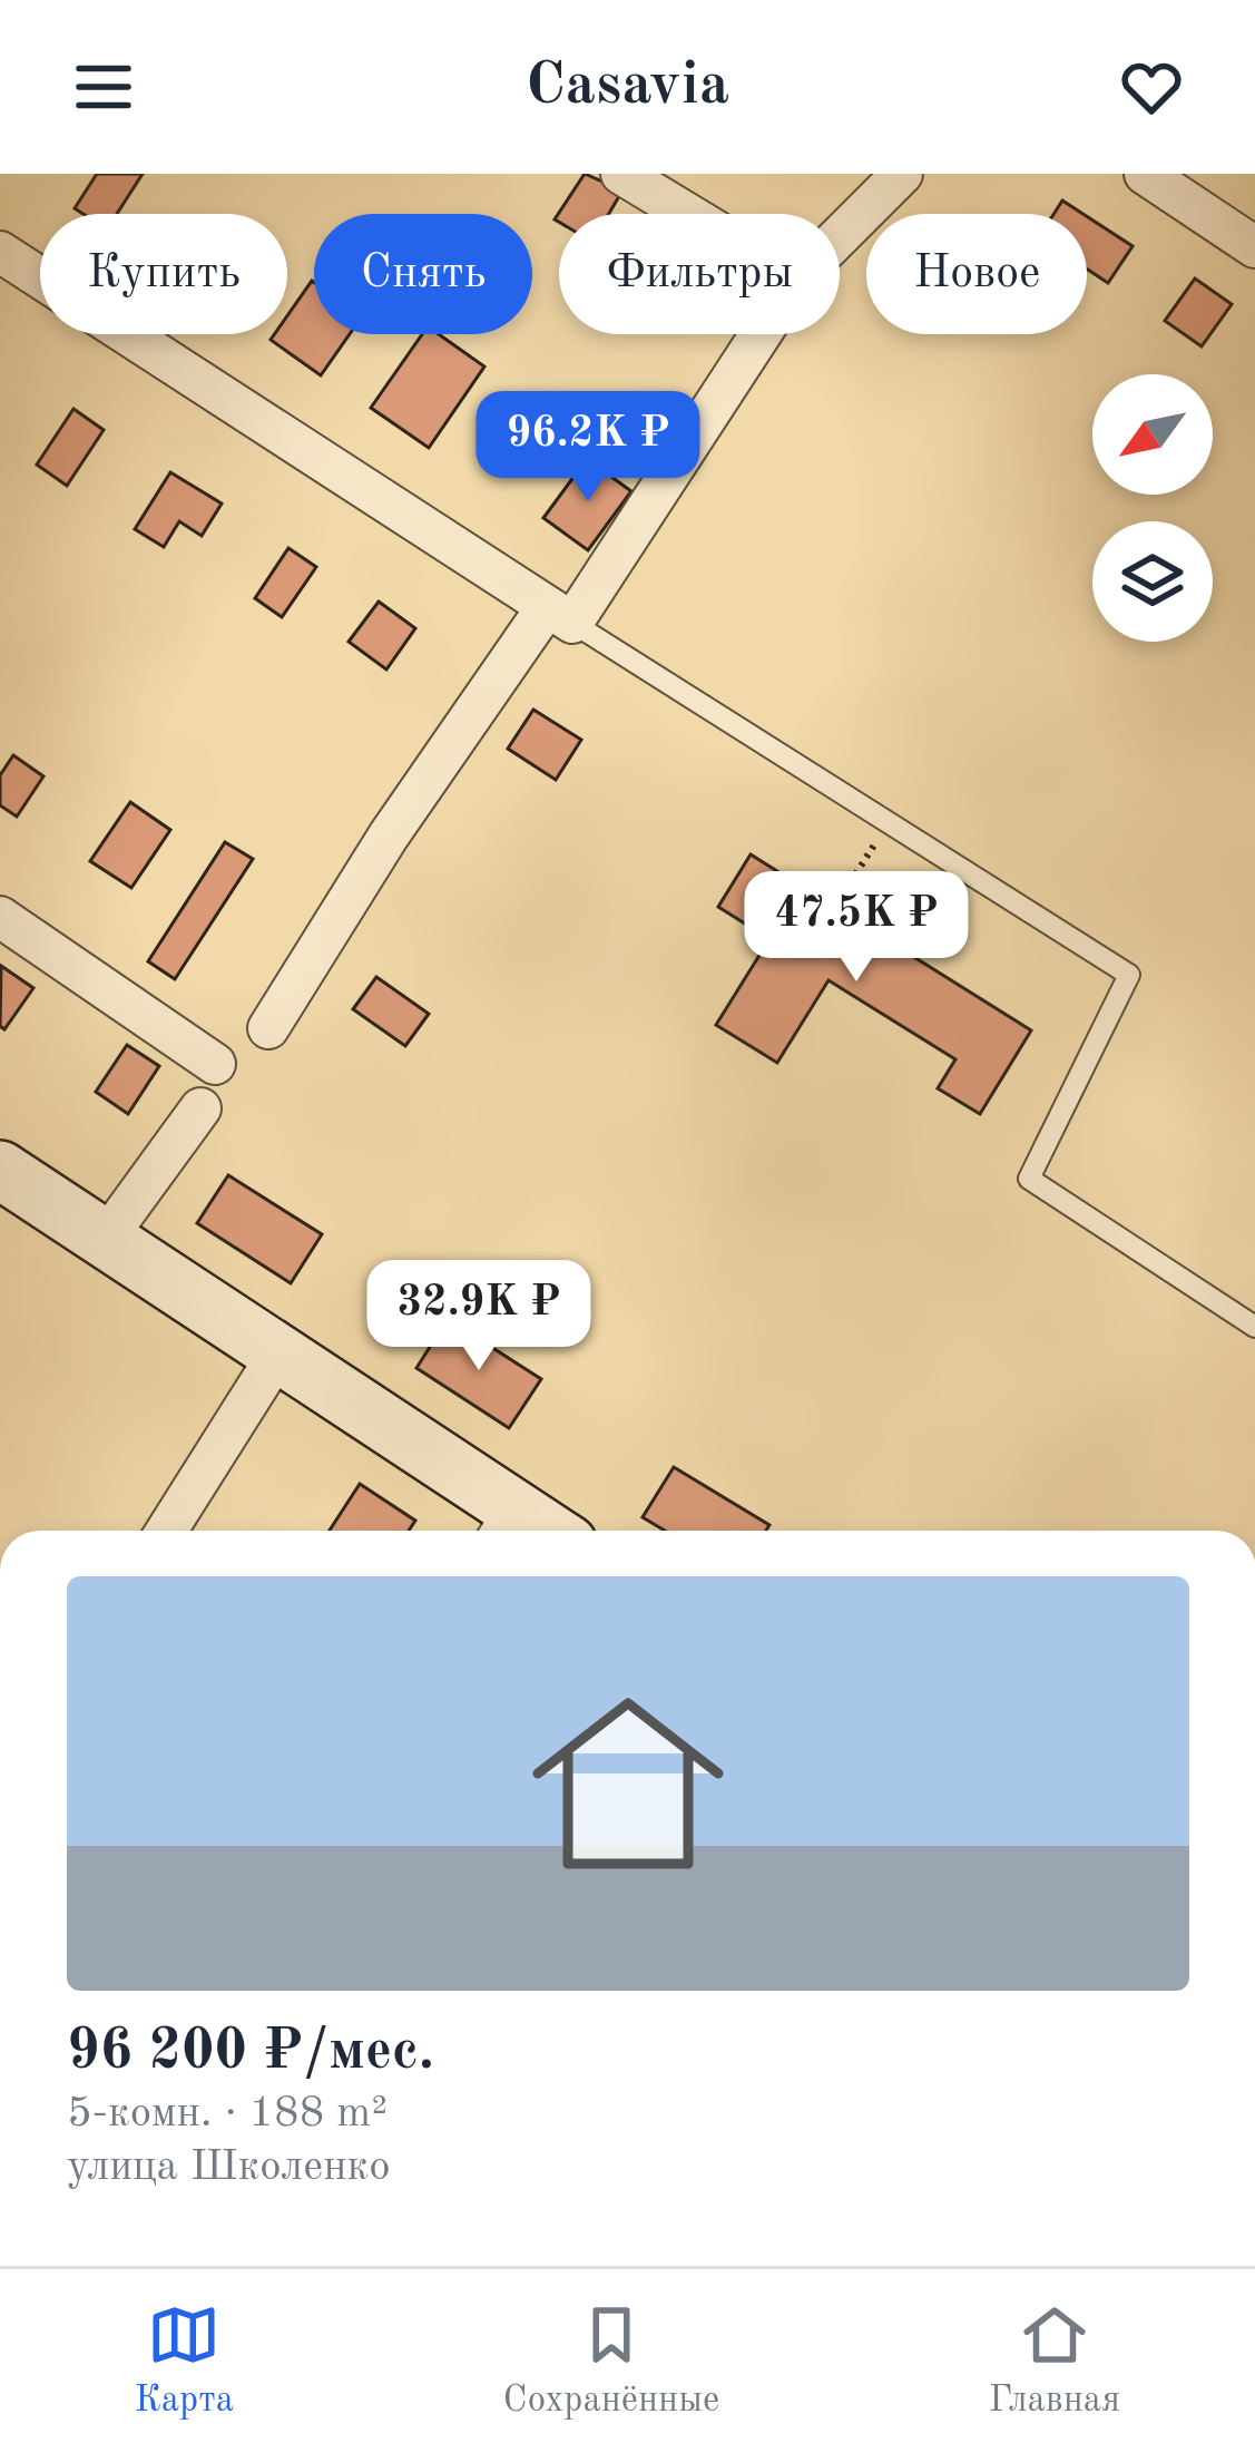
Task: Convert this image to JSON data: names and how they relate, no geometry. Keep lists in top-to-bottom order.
{
  "north": "bottom left",
  "page": {
    "header": "Casavia",
    "chip": [
      "Купить",
      "Снять",
      "Фильтры",
      "Новое"
    ],
    "price": ["96.2K ₽", "47.5K ₽", "32.9K ₽"],
    "list": [
      {
        "name": "96 200 ₽/мес.",
        "note": "5-комн. · 188 m² · улица Школенко"
      }
    ],
    "tabs": ["Карта", "Сохранённые", "Главная"]
  }
}
